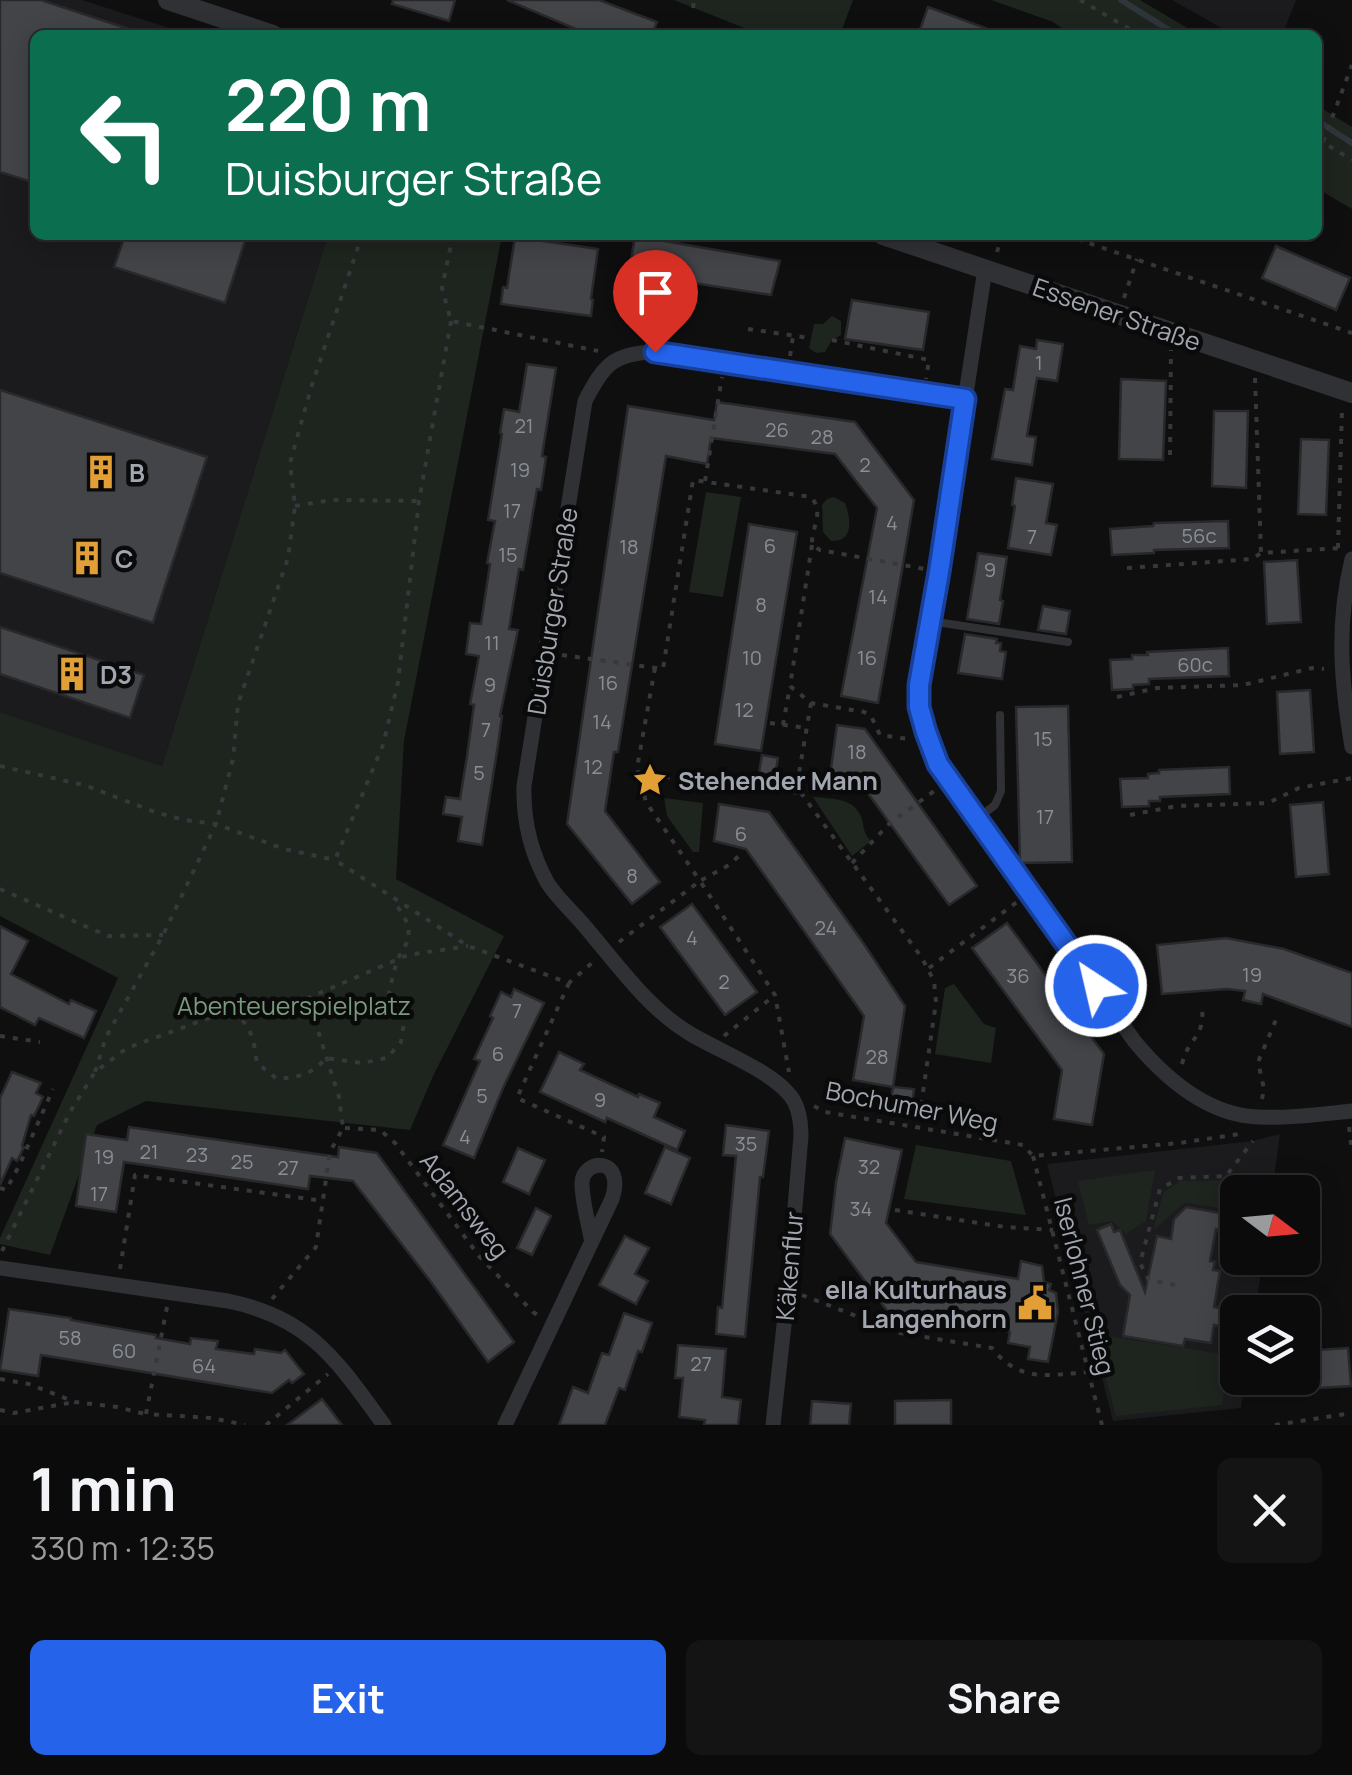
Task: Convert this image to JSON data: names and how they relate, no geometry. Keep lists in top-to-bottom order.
{
  "streets": {
    "street": ["Essener Straße", "Duisburger Straße", "Käkenflur"],
    "path": ["Bochumer Weg", "Adamsweg", "Iserlohner Stieg"]
  },
  "crossings": [
    ["Duisburger Straße", "Bochumer Weg"],
    ["Duisburger Straße", "Käkenflur"],
    ["Bochumer Weg", "Käkenflur"],
    ["Bochumer Weg", "Iserlohner Stieg"]
  ],
  "parks": ["Abenteuerspielplatz"],
  "places": {
    "building": ["B", "C", "D3"],
    "place": ["Stehender Mann"],
    "public building": ["ella Kulturhaus Langenhorn"]
  },
  "house_numbers": [
    "1",
    "21",
    "26",
    "28",
    "2",
    "19",
    "17",
    "4",
    "56c",
    "7",
    "6",
    "18",
    "15",
    "9",
    "14",
    "8",
    "11",
    "10",
    "16",
    "60c",
    "16",
    "9",
    "12",
    "14",
    "7",
    "15",
    "18",
    "12",
    "5",
    "17",
    "6",
    "8",
    "24",
    "4",
    "19",
    "36",
    "2",
    "7",
    "6",
    "28",
    "5",
    "9",
    "4",
    "35",
    "21",
    "23",
    "19",
    "25",
    "32",
    "27",
    "17",
    "34",
    "58",
    "60",
    "27",
    "64"
  ],
  "north": "right",
  "page": {
    "turn": ["220 m", "Duisburger Straße"],
    "heading": ["1 min", "330 m · 12:35"],
    "buttons": ["Exit", "Share"]
  }
}
